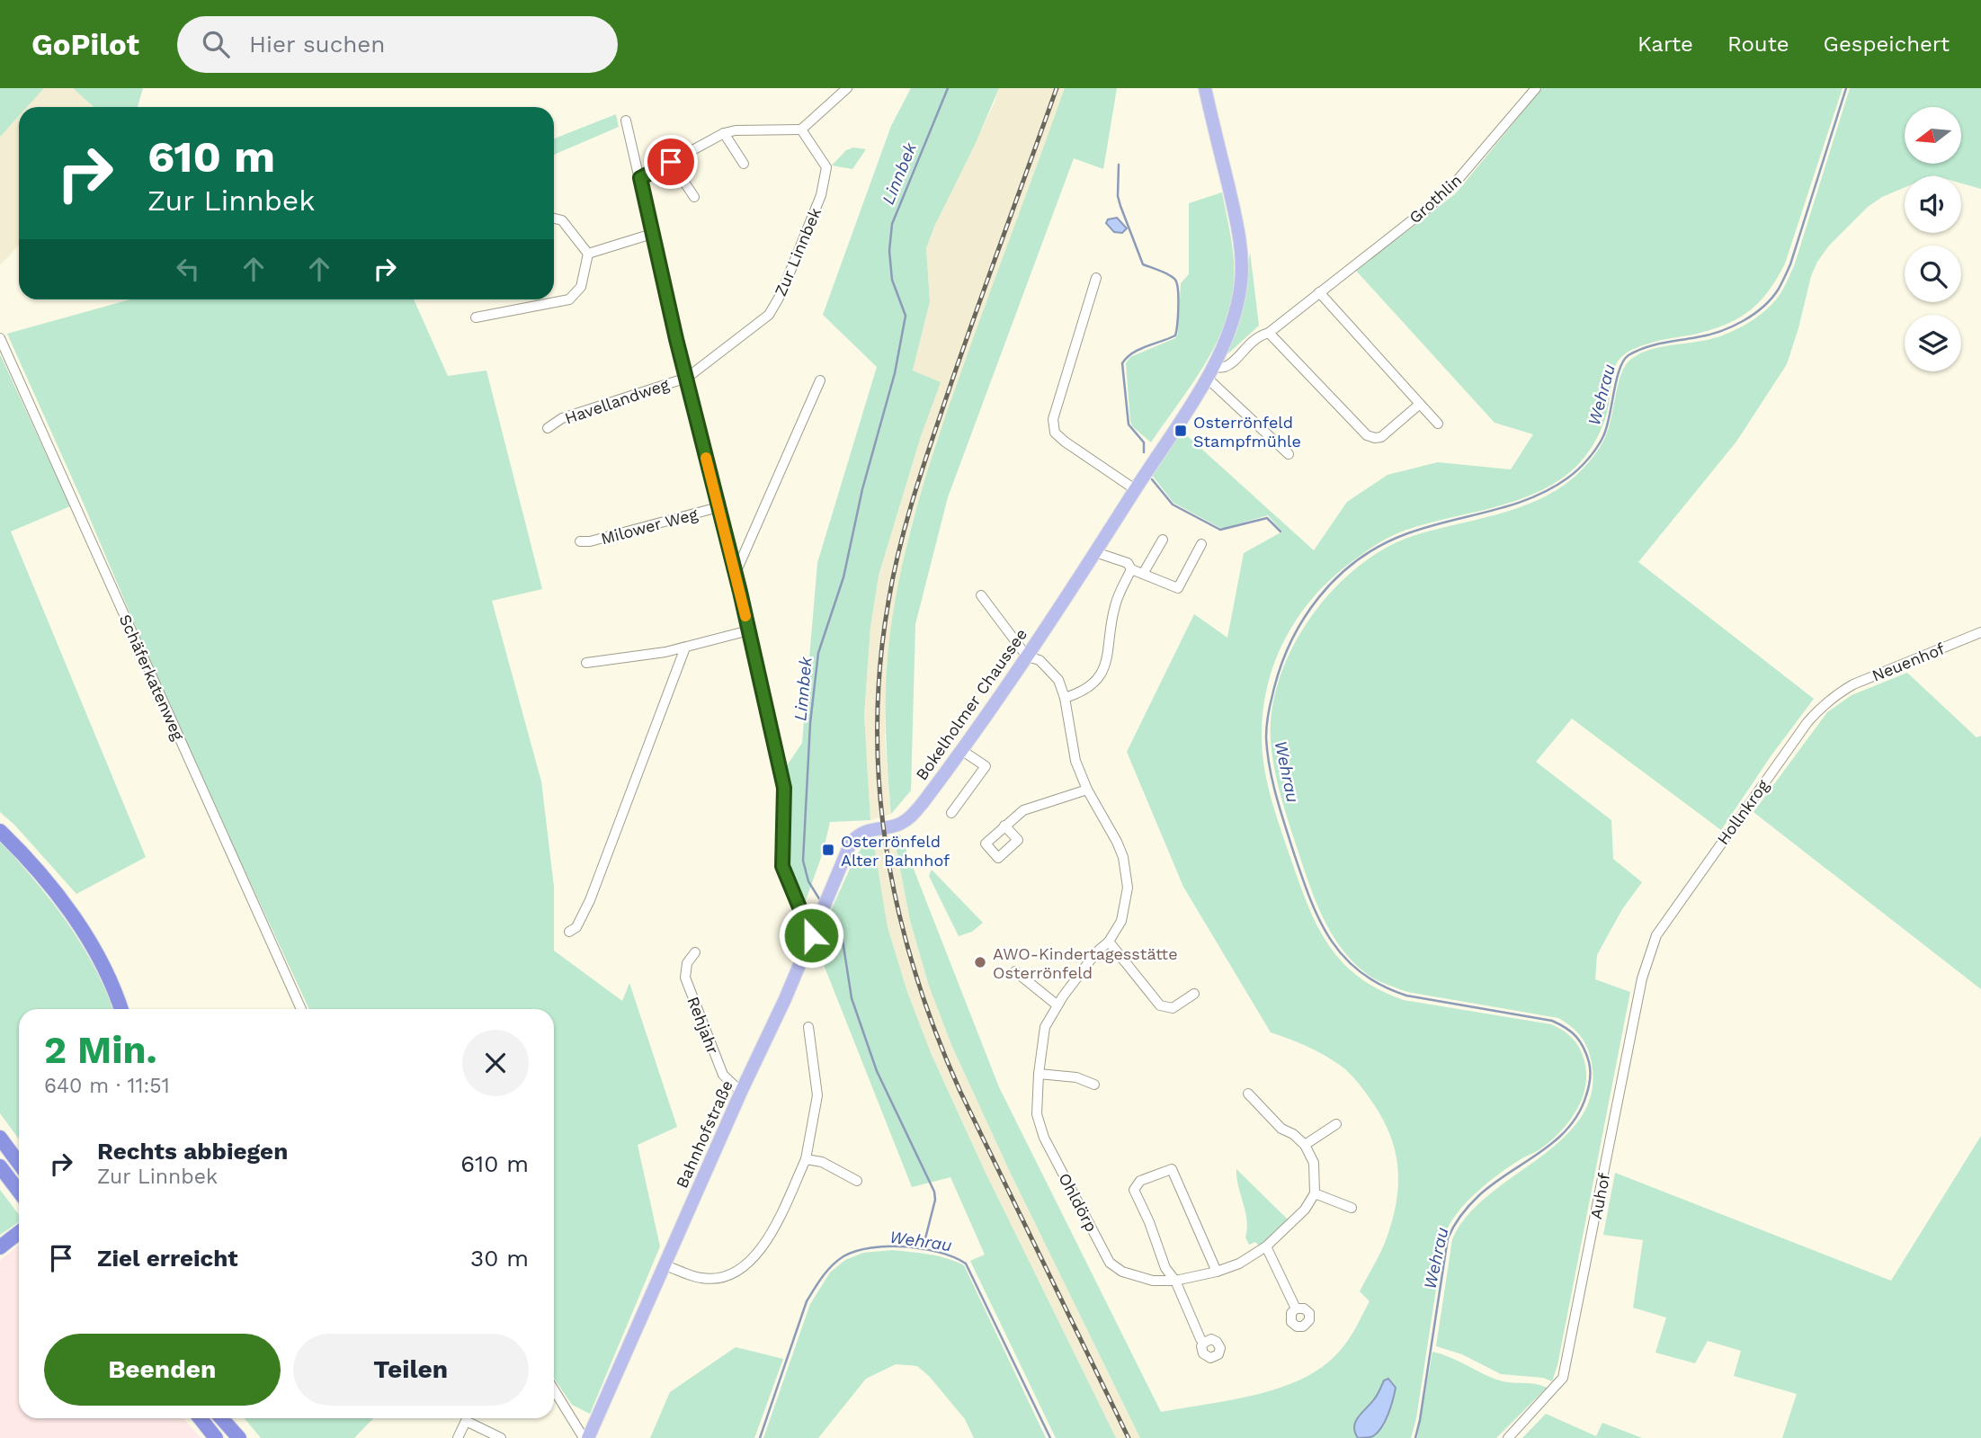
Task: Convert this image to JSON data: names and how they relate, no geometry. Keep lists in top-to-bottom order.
{
  "streets": {
    "main road": ["Bokelholmer Chaussee", "Bahnhofstraße"],
    "street": [
      "Grothlin",
      "Zur Linnbek",
      "Havellandweg",
      "Milower Weg",
      "Neuenhof",
      "Schäferkatenweg",
      "Hollnkrog",
      "Rehjahr",
      "Auhof",
      "Ohldörp"
    ]
  },
  "crossings": [
    ["Grothlin", "Bokelholmer Chaussee"],
    ["Zur Linnbek", "Havellandweg"],
    ["Neuenhof", "Hollnkrog"],
    ["Bokelholmer Chaussee", "Bahnhofstraße"],
    ["Bokelholmer Chaussee", "Ohldörp"],
    ["Hollnkrog", "Auhof"],
    ["Rehjahr", "Bahnhofstraße"]
  ],
  "water": ["Linnbek", "Wehrau"],
  "places": {
    "transit": ["Osterrönfeld Stampfmühle", "Osterrönfeld Alter Bahnhof"],
    "other": ["AWO-Kindertagesstätte Osterrönfeld"]
  },
  "north": "left",
  "page": {
    "header": "GoPilot",
    "search": "Hier suchen",
    "nav": ["Karte", "Route", "Gespeichert"],
    "turn": ["610 m", "Zur Linnbek"],
    "heading": ["2 Min.", "640 m · 11:51"],
    "list": [
      {
        "name": "Rechts abbiegen",
        "note": "Zur Linnbek",
        "value": "610 m"
      },
      {
        "name": "Ziel erreicht",
        "value": "30 m"
      }
    ],
    "buttons": ["Beenden", "Teilen"]
  }
}
